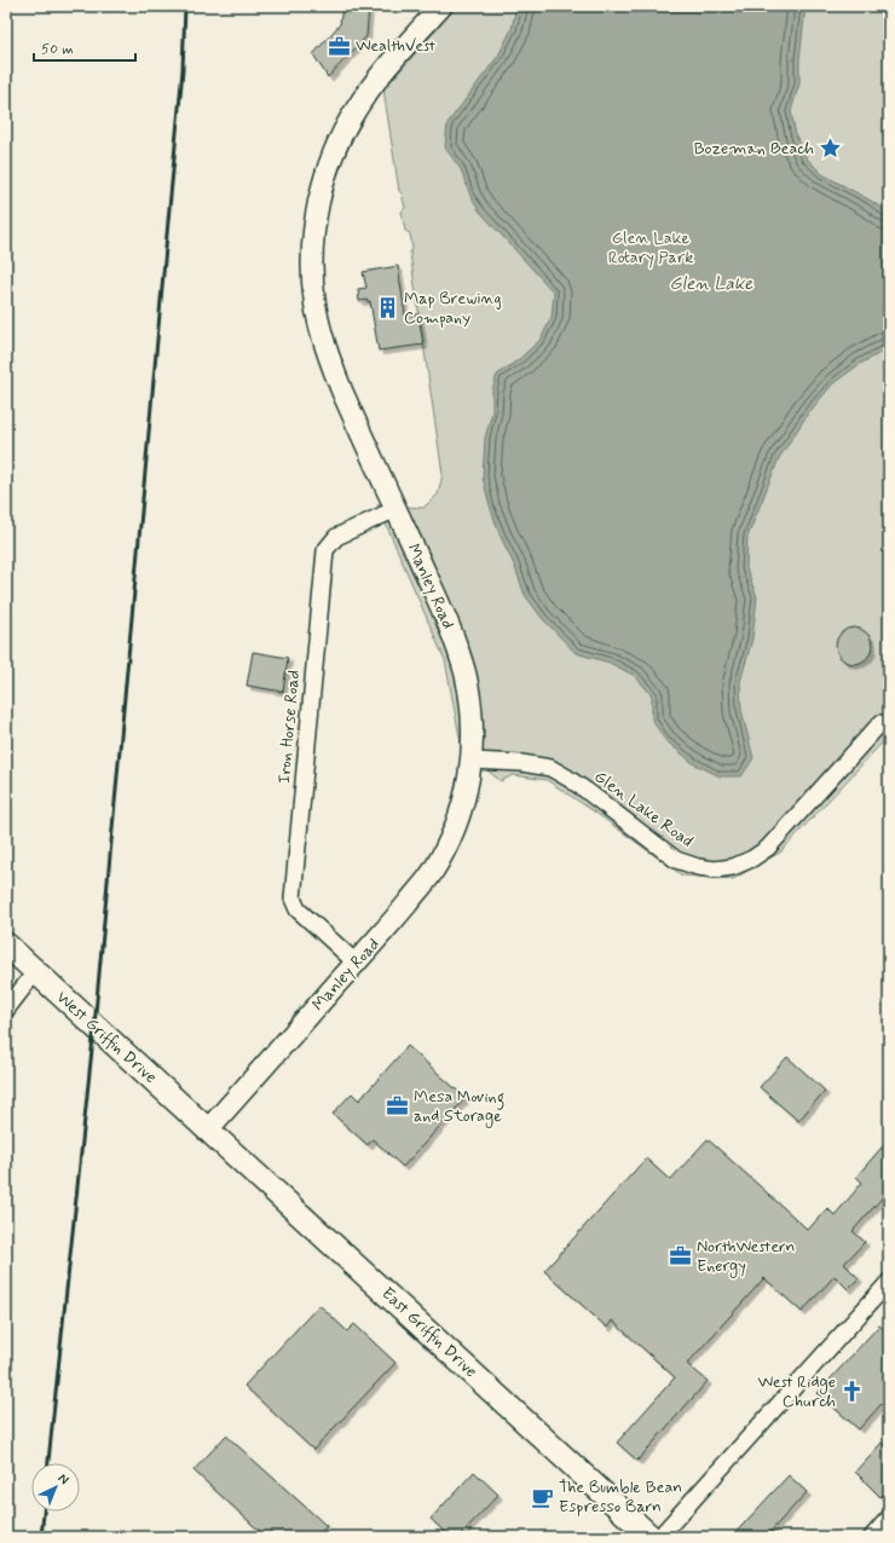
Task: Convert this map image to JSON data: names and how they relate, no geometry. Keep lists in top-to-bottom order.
{
  "streets": {
    "main road": ["West Griffin Drive", "East Griffin Drive"],
    "street": ["Manley Road", "Iron Horse Road", "Glen Lake Road"]
  },
  "crossings": [
    ["Manley Road", "Iron Horse Road"],
    ["Manley Road", "Glen Lake Road"],
    ["Manley Road", "West Griffin Drive"],
    ["Manley Road", "East Griffin Drive"],
    ["West Griffin Drive", "East Griffin Drive"]
  ],
  "water": ["Glen Lake"],
  "parks": ["Glen Lake Rotary Park"],
  "places": {
    "office": ["WealthVest", "Mesa Moving and Storage", "NorthWestern Energy"],
    "place": ["Bozeman Beach"],
    "building": ["Map Brewing Company"],
    "church": ["West Ridge Church"],
    "cafe": ["The Bumble Bean Espresso Barn"]
  },
  "scale_bar": "50 m",
  "north": "top right"
}
